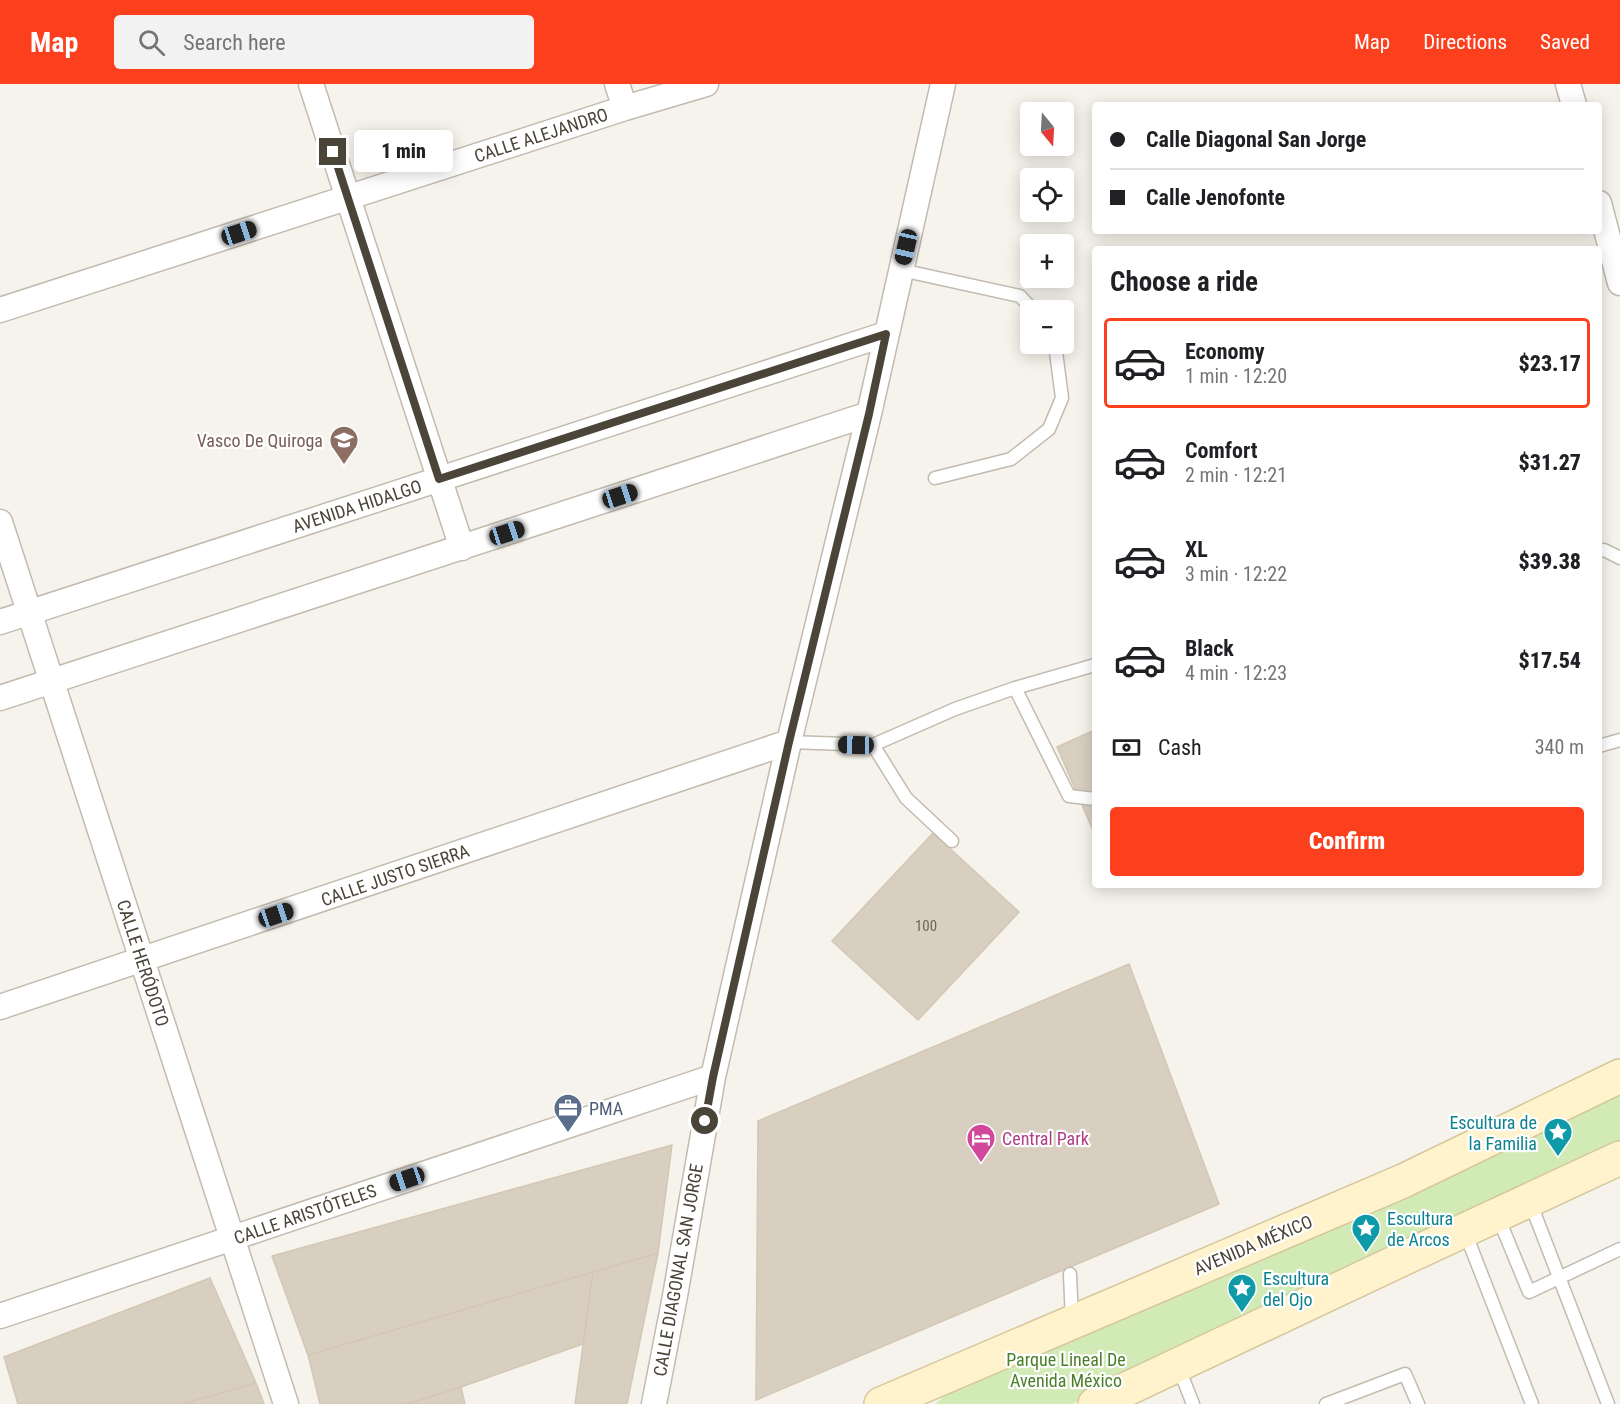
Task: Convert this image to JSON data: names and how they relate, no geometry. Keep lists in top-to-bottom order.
{
  "streets": {
    "main road": ["AVENIDA MÉXICO"],
    "street": [
      "CALLE ALEJANDRO",
      "AVENIDA HIDALGO",
      "CALLE JUSTO SIERRA",
      "CALLE HERÓDOTO",
      "CALLE ARISTÓTELES",
      "CALLE DIAGONAL SAN JORGE"
    ]
  },
  "crossings": [
    ["AVENIDA HIDALGO", "CALLE HERÓDOTO"],
    ["AVENIDA HIDALGO", "CALLE DIAGONAL SAN JORGE"],
    ["CALLE JUSTO SIERRA", "CALLE HERÓDOTO"],
    ["CALLE JUSTO SIERRA", "CALLE DIAGONAL SAN JORGE"],
    ["CALLE HERÓDOTO", "CALLE ARISTÓTELES"],
    ["CALLE ARISTÓTELES", "CALLE DIAGONAL SAN JORGE"]
  ],
  "parks": ["Parque Lineal De Avenida México"],
  "places": {
    "school or university": ["Vasco De Quiroga"],
    "office": ["PMA"],
    "place": ["Escultura de la Familia", "Escultura de Arcos", "Escultura del Ojo"],
    "hotel": ["Central Park"]
  },
  "house_numbers": ["100"],
  "north": "bottom",
  "page": {
    "header": "Map",
    "search": "Search here",
    "nav": ["Map", "Directions", "Saved"],
    "map_buttons": ["+", "−"],
    "banner": ["Calle Diagonal San Jorge", "Calle Jenofonte"],
    "bubble": "1 min",
    "heading": "Choose a ride",
    "list": [
      {
        "name": "Economy",
        "note": "1 min · 12:20",
        "value": "$23.17"
      },
      {
        "name": "Comfort",
        "note": "2 min · 12:21",
        "value": "$31.27"
      },
      {
        "name": "XL",
        "note": "3 min · 12:22",
        "value": "$39.38"
      },
      {
        "name": "Black",
        "note": "4 min · 12:23",
        "value": "$17.54"
      }
    ],
    "pay": ["Cash", "340 m"],
    "buttons": "Confirm"
  }
}
